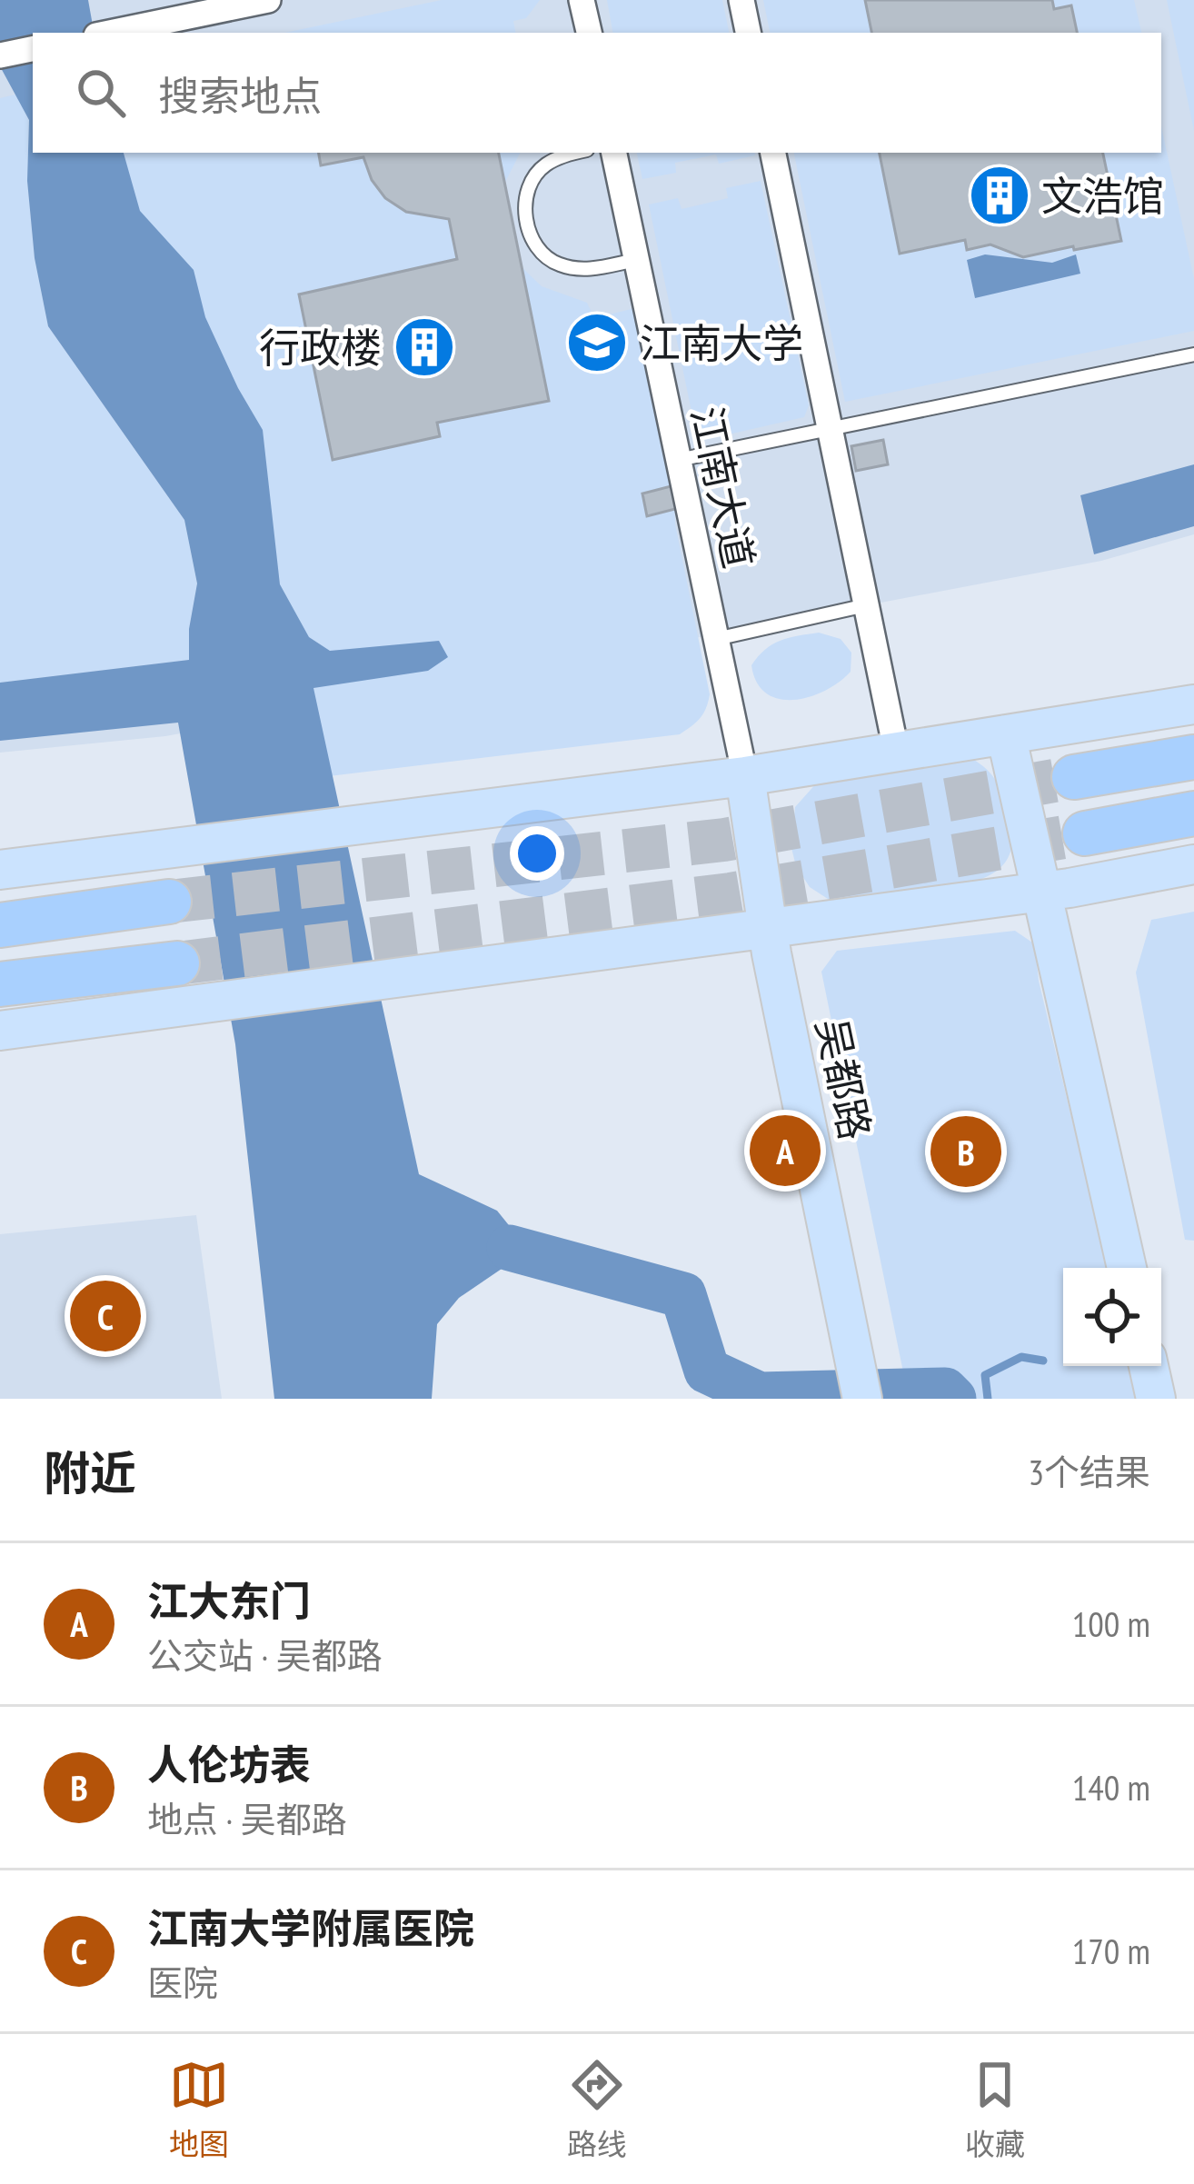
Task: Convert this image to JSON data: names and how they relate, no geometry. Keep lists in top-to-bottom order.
{
  "streets": {
    "main road": ["吴都路"],
    "street": ["江南大道"]
  },
  "crossings": [
    ["江南大道", "吴都路"]
  ],
  "places": {
    "building": ["文浩馆", "行政楼"],
    "school or university": ["江南大学"]
  },
  "page": {
    "search": "搜索地点",
    "pins": ["A", "B", "C"],
    "heading": ["附近", "3个结果"],
    "list": [
      {
        "mark": "A",
        "name": "江大东门",
        "note": "公交站 · 吴都路",
        "value": "100 m"
      },
      {
        "mark": "B",
        "name": "人伦坊表",
        "note": "地点 · 吴都路",
        "value": "140 m"
      },
      {
        "mark": "C",
        "name": "江南大学附属医院",
        "note": "医院",
        "value": "170 m"
      }
    ],
    "nav": ["地图", "路线", "收藏"]
  }
}
